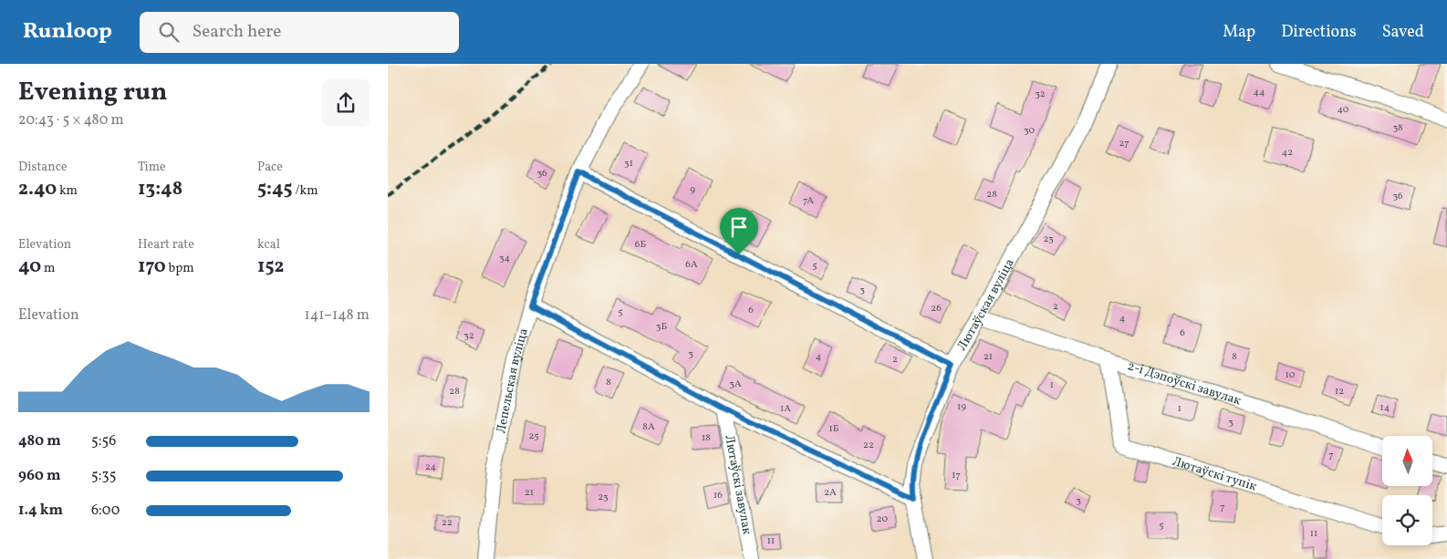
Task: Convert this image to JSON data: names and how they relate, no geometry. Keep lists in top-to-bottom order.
{
  "streets": {
    "street": [
      "Лютаўская вуліца",
      "Лепельская вуліца",
      "2-і Дэпоўскі завулак",
      "Лютаўскі тупік",
      "Лютаўскі завулак"
    ]
  },
  "crossings": [
    ["Лютаўская вуліца", "2-і Дэпоўскі завулак"],
    ["2-і Дэпоўскі завулак", "Лютаўскі тупік"]
  ],
  "house_numbers": [
    "44",
    "32",
    "40",
    "38",
    "30",
    "27",
    "42",
    "31",
    "36",
    "9",
    "28",
    "36",
    "7А",
    "23",
    "6Б",
    "34",
    "6А",
    "5",
    "3",
    "2",
    "26",
    "6",
    "5",
    "4",
    "3Б",
    "6",
    "32",
    "3",
    "4",
    "21",
    "8",
    "2",
    "10",
    "8",
    "3А",
    "1",
    "28",
    "12",
    "19",
    "14",
    "1А",
    "1",
    "3",
    "8А",
    "1Б",
    "25",
    "18",
    "22",
    "7",
    "24",
    "17",
    "21",
    "2А",
    "16",
    "23",
    "3",
    "7",
    "20",
    "22",
    "5",
    "11",
    "11"
  ],
  "north": "top",
  "page": {
    "header": "Runloop",
    "search": "Search here",
    "nav": ["Map", "Directions", "Saved"],
    "heading": ["Evening run", "20:43 · 5 × 480 m"],
    "stats": [
      ["Distance", "2.40 km"],
      ["Time", "13:48"],
      ["Pace", "5:45 /km"],
      ["Elevation", "40 m"],
      ["Heart rate", "170 bpm"],
      ["kcal", "152"]
    ],
    "chart": ["Elevation", "141–148 m"],
    "list": [
      {
        "name": "480 m",
        "note": "5:56"
      },
      {
        "name": "960 m",
        "note": "5:35"
      },
      {
        "name": "1.4 km",
        "note": "6:00"
      }
    ]
  }
}
